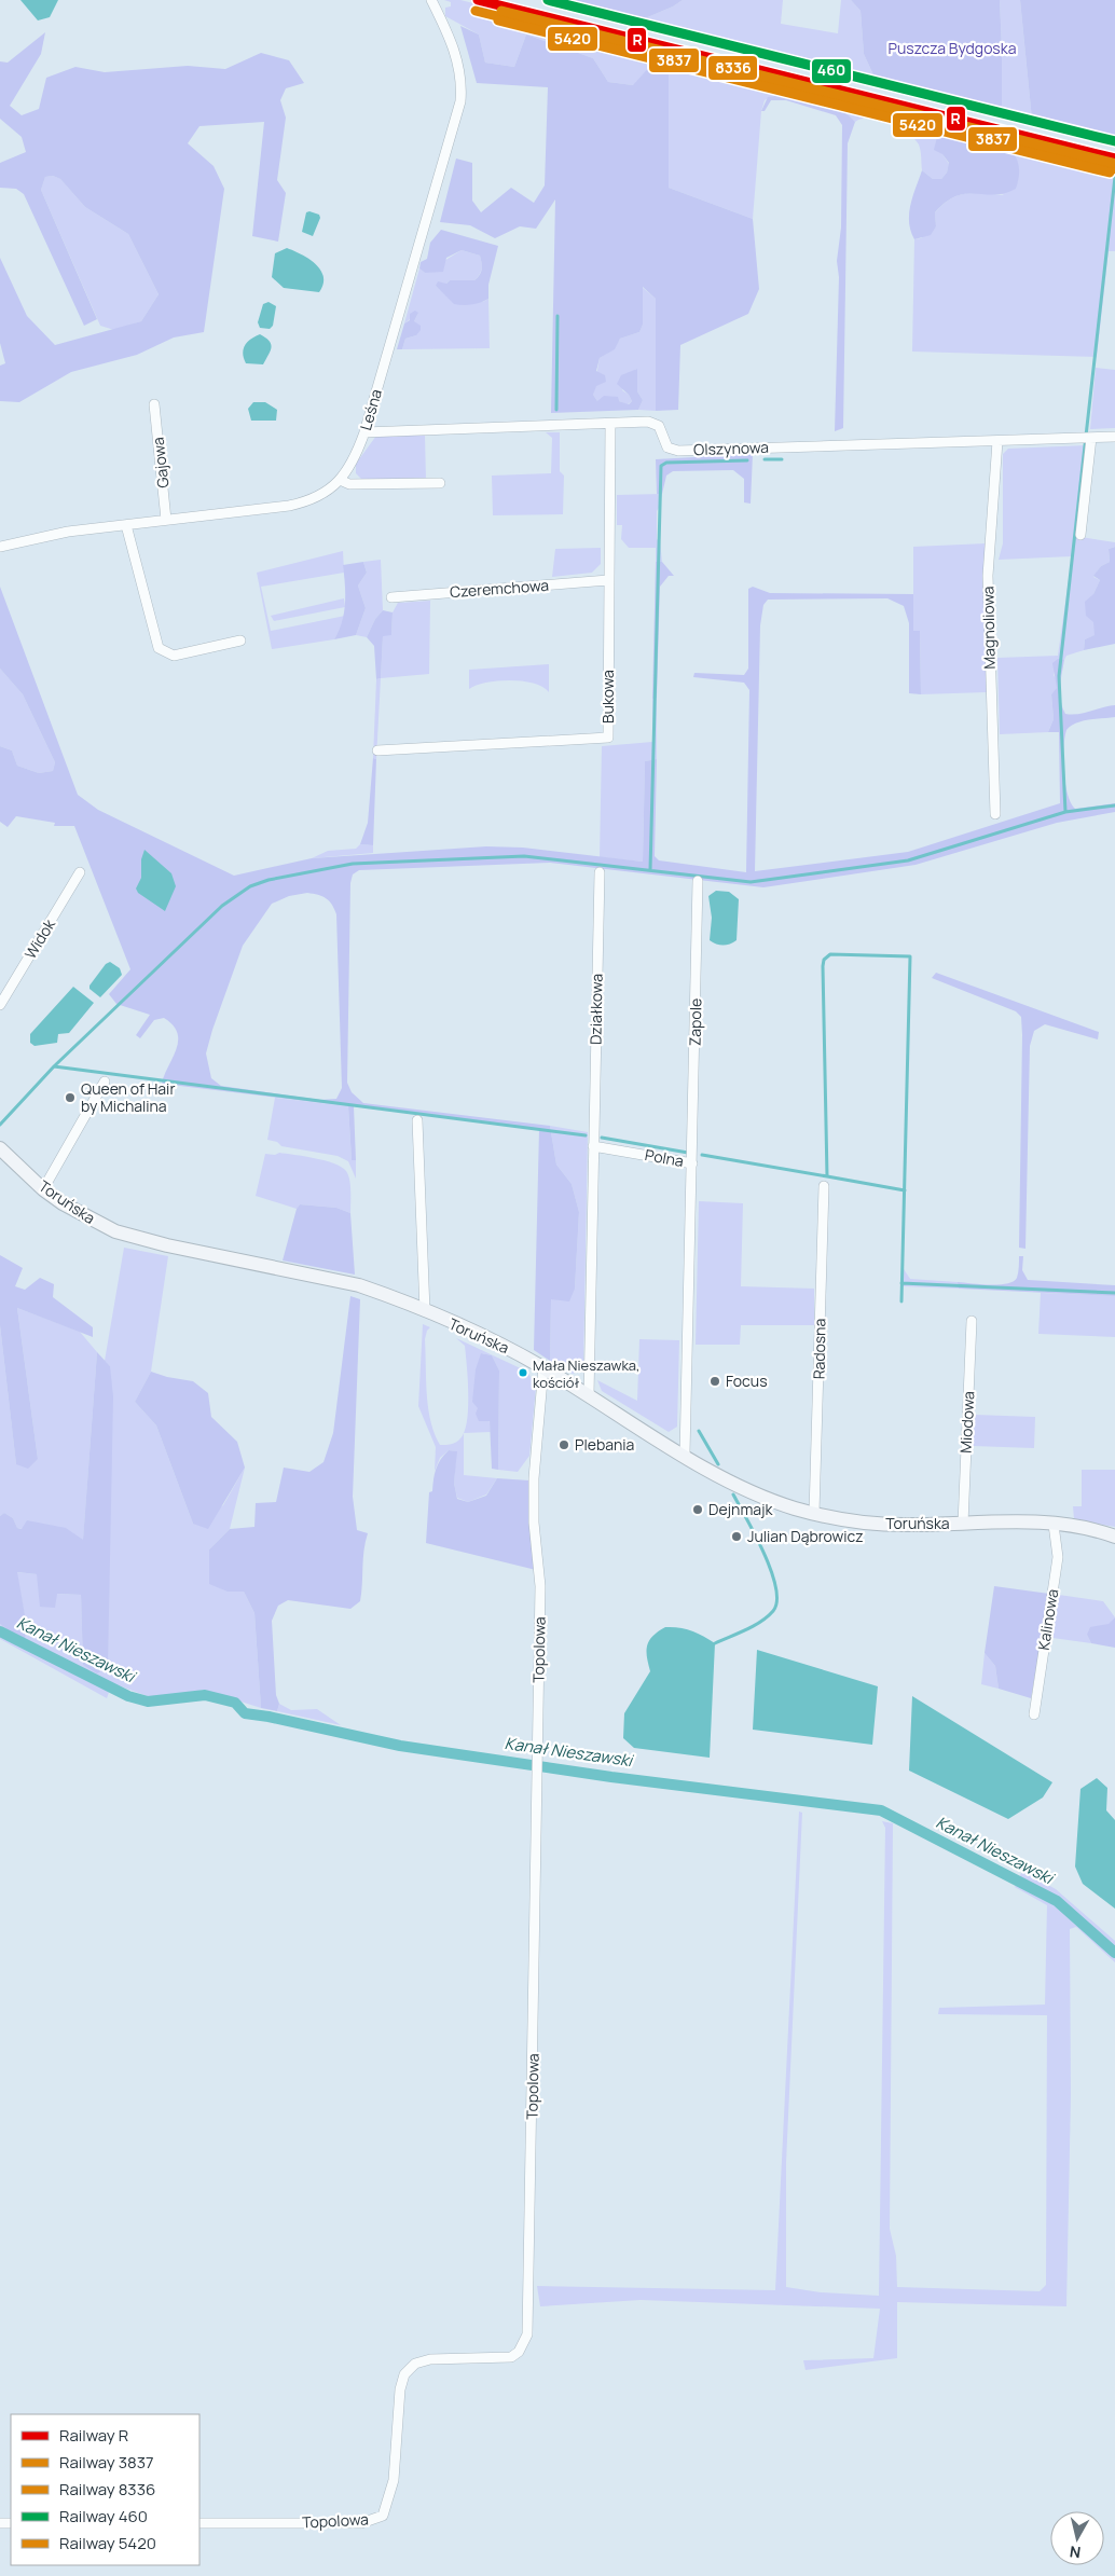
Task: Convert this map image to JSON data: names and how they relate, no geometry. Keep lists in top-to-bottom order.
{
  "streets": {
    "main road": ["Toruńska"],
    "street": [
      "Leśna",
      "Olszynowa",
      "Gajowa",
      "Czeremchowa",
      "Magnoliowa",
      "Bukowa",
      "Widok",
      "Działkowa",
      "Zapole",
      "Polna",
      "Radosna",
      "Miodowa",
      "Kalinowa",
      "Topolowa"
    ]
  },
  "crossings": [
    ["Leśna", "Olszynowa"],
    ["Leśna", "Gajowa"],
    ["Olszynowa", "Magnoliowa"],
    ["Olszynowa", "Bukowa"],
    ["Czeremchowa", "Bukowa"],
    ["Działkowa", "Polna"],
    ["Zapole", "Polna"],
    ["Polna", "Toruńska"],
    ["Toruńska", "Radosna"],
    ["Toruńska", "Miodowa"],
    ["Toruńska", "Kalinowa"],
    ["Toruńska", "Topolowa"]
  ],
  "water": ["Kanał Nieszawski"],
  "parks": ["Puszcza Bydgoska"],
  "places": [
    "Queen of Hair by Michalina",
    "Mała Nieszawka, kościół",
    "Focus",
    "Plebania",
    "Dejnmajk",
    "Julian Dąbrowicz"
  ],
  "lines": [
    "rail line R",
    "rail line 460",
    "rail line 3837",
    "rail line 8336",
    "rail line 5420"
  ],
  "legend": [
    "Railway R",
    "Railway 3837",
    "Railway 8336",
    "Railway 460",
    "Railway 5420"
  ],
  "north": "bottom"
}
